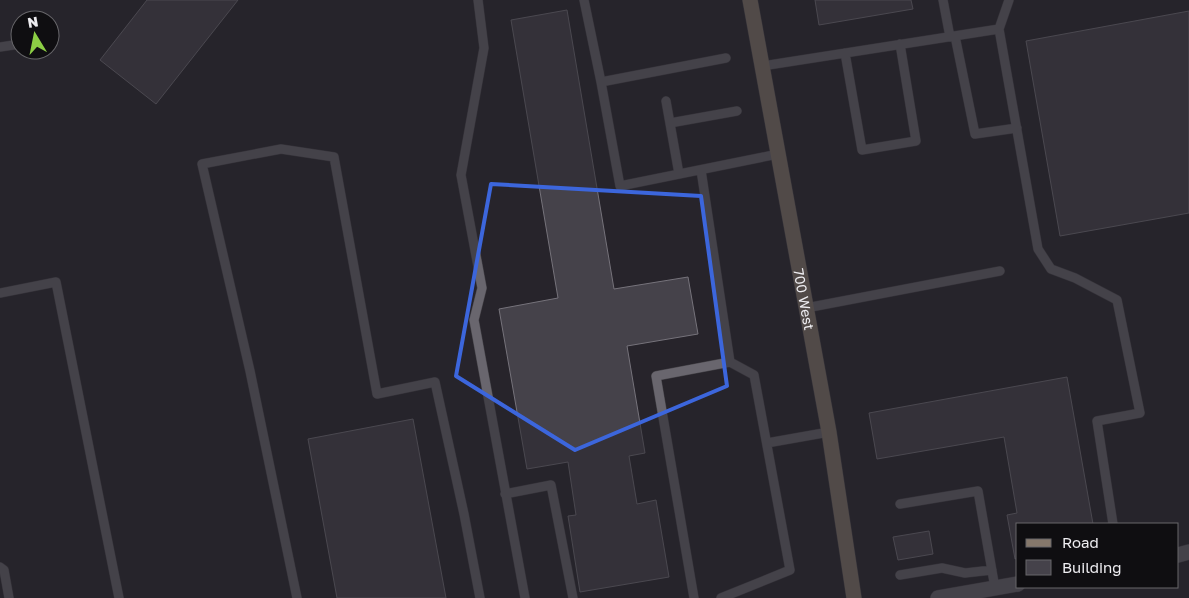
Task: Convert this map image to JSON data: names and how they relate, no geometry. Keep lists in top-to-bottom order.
{
  "streets": {
    "street": ["700 West"]
  },
  "legend": ["Road", "Building"],
  "north": "top"
}
